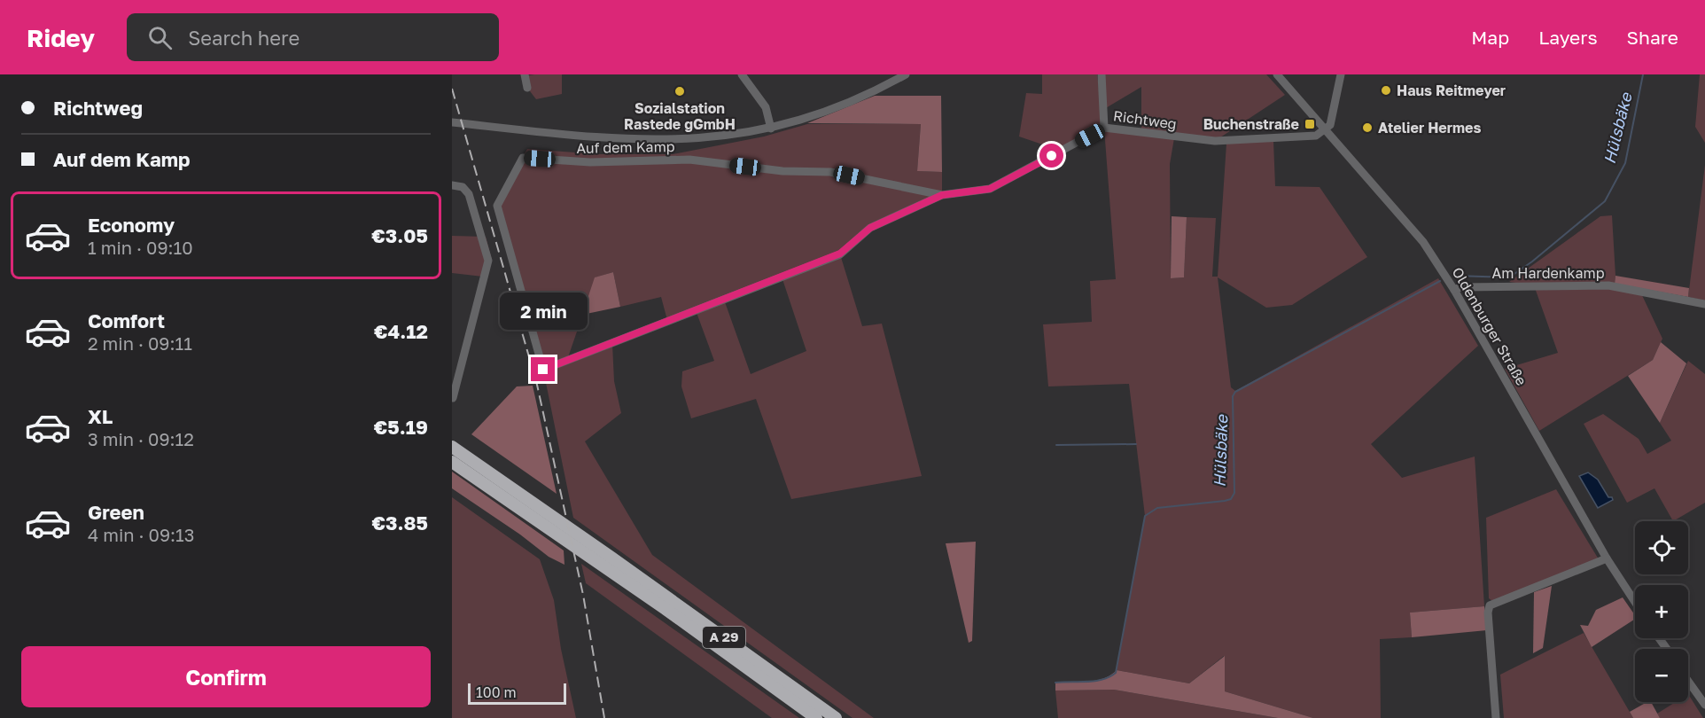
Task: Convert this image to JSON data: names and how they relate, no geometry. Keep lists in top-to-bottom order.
{
  "streets": {
    "highway": ["A 29"],
    "street": [
      "Richtweg",
      "Auf dem Kamp",
      "Am Hardenkamp",
      "Oldenburger Straße"
    ]
  },
  "crossings": [
    ["Richtweg", "Auf dem Kamp"],
    ["Richtweg", "Oldenburger Straße"],
    ["Am Hardenkamp", "Oldenburger Straße"]
  ],
  "water": ["Hülsbäke"],
  "places": {
    "other": ["Haus Reitmeyer", "Sozialstation Rastede gGmbH", "Atelier Hermes"],
    "transit": ["Buchenstraße"]
  },
  "scale_bar": "100 m",
  "page": {
    "header": "Ridey",
    "search": "Search here",
    "nav": ["Map", "Layers", "Share"],
    "banner": ["Richtweg", "Auf dem Kamp"],
    "list": [
      {
        "name": "Economy",
        "note": "1 min · 09:10",
        "value": "€3.05"
      },
      {
        "name": "Comfort",
        "note": "2 min · 09:11",
        "value": "€4.12"
      },
      {
        "name": "XL",
        "note": "3 min · 09:12",
        "value": "€5.19"
      },
      {
        "name": "Green",
        "note": "4 min · 09:13",
        "value": "€3.85"
      }
    ],
    "bubble": "2 min",
    "map_buttons": ["+", "−"],
    "buttons": "Confirm",
    "scale": "100 m"
  }
}
